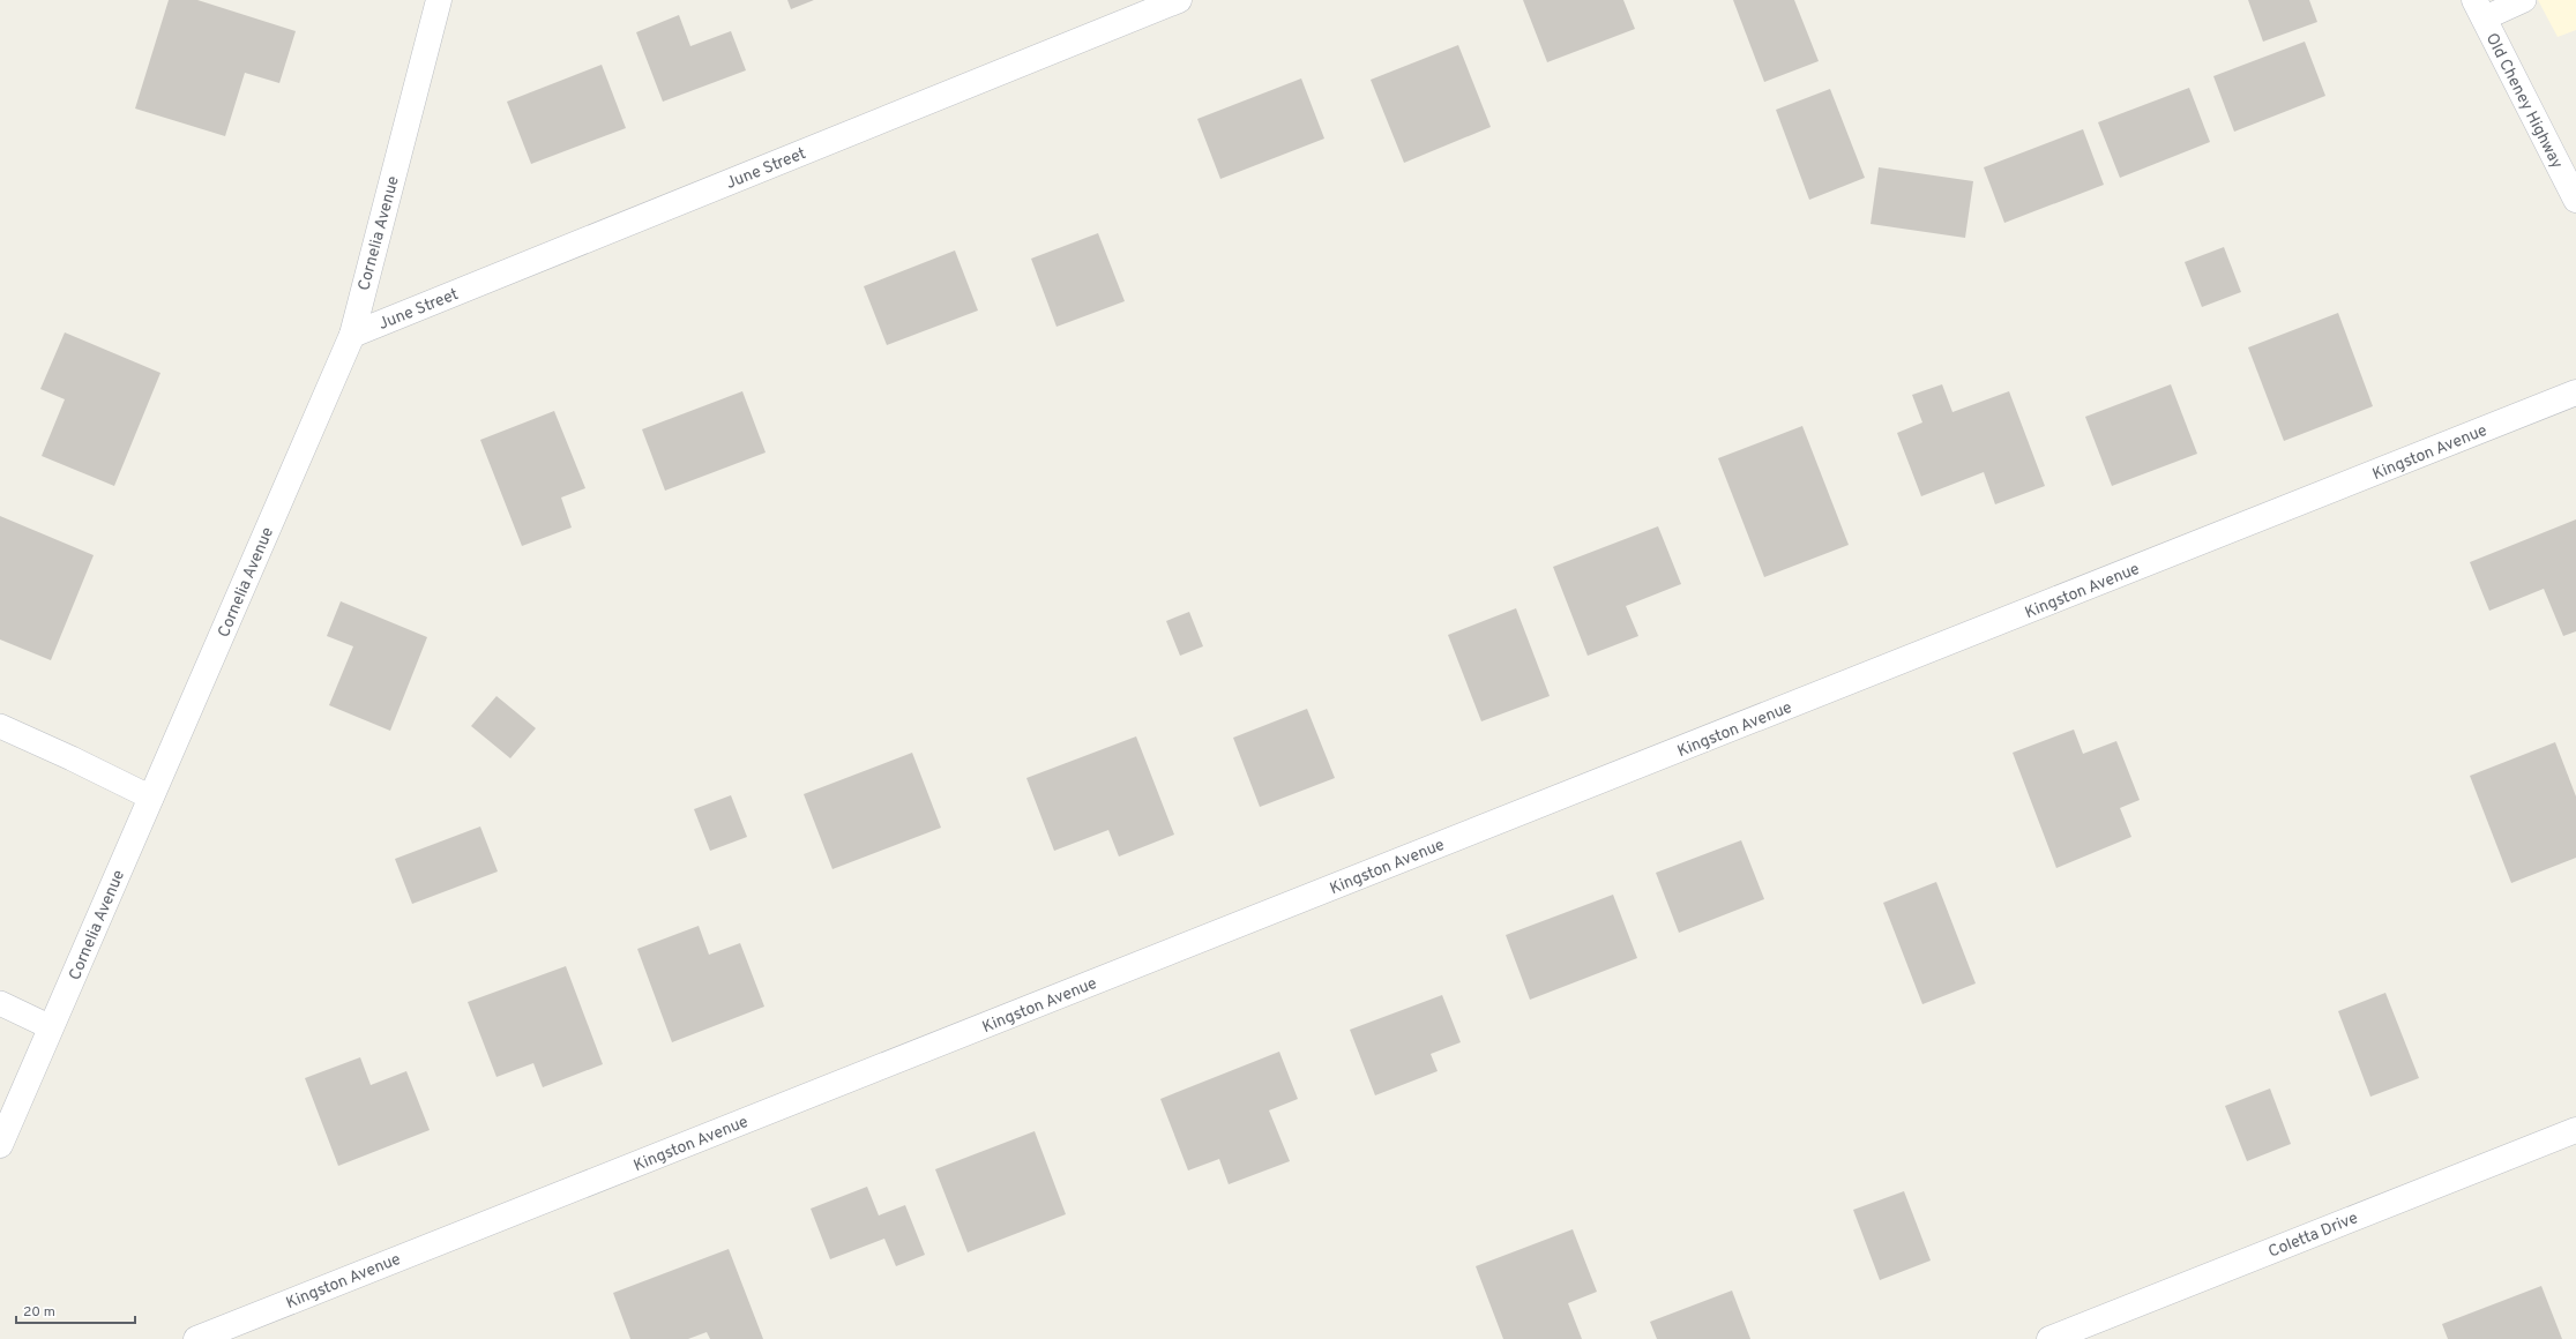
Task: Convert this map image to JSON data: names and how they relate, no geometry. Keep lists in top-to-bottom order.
{
  "streets": {
    "street": [
      "Old Cheney Highway",
      "June Street",
      "Cornelia Avenue",
      "Kingston Avenue",
      "Coletta Drive"
    ]
  },
  "crossings": [
    ["June Street", "Cornelia Avenue"]
  ],
  "scale_bar": "20 m"
}
